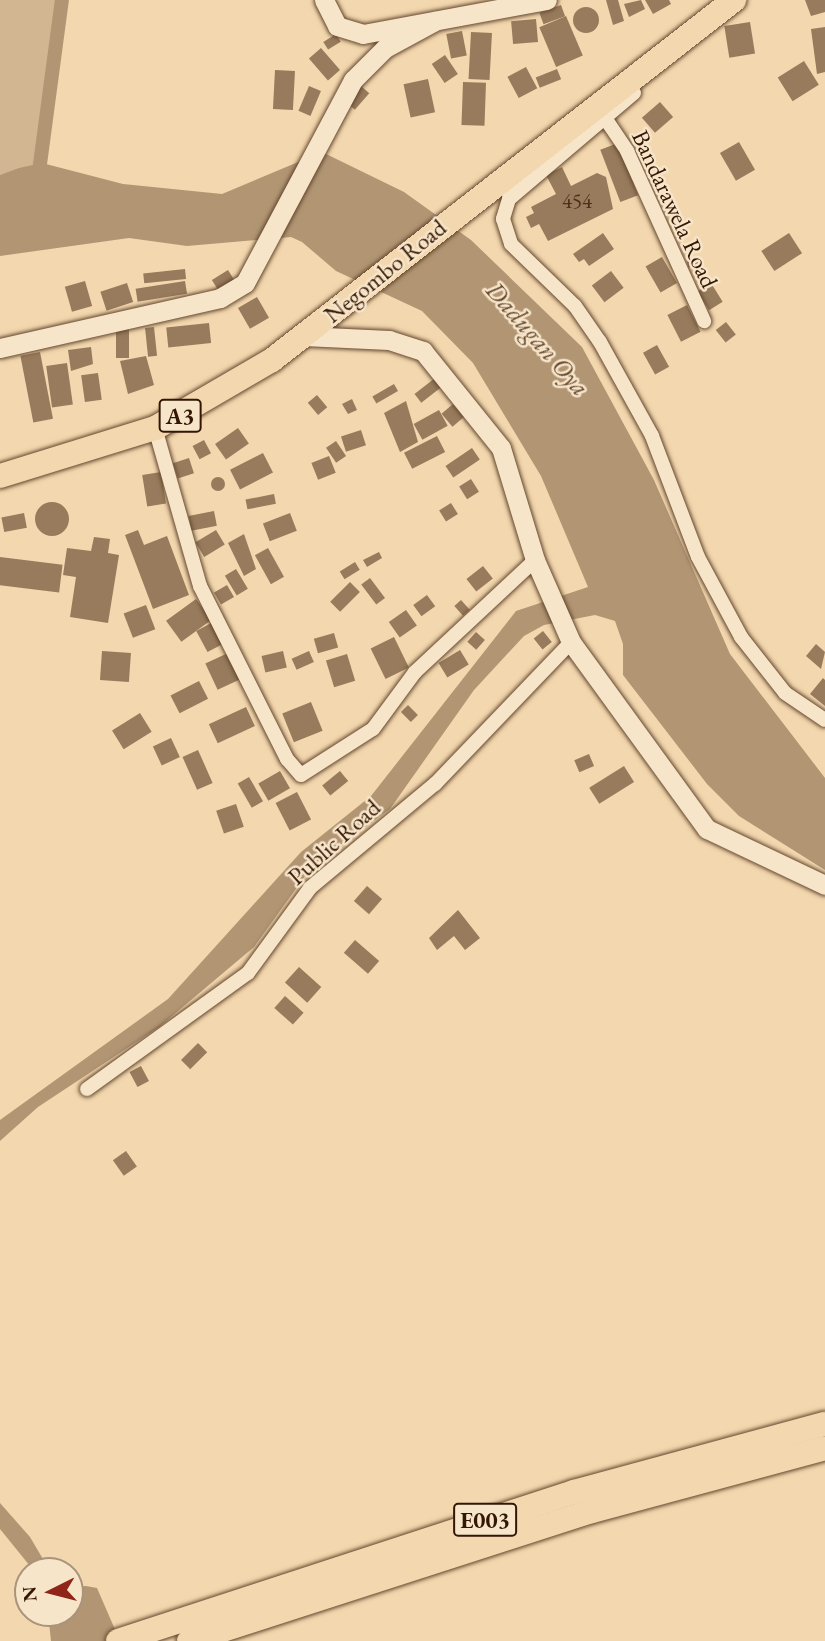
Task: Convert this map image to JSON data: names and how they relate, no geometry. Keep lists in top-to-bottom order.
{
  "streets": {
    "highway": ["Negombo Road", "A3", "E003"],
    "street": ["Bandarawela Road", "Public Road"]
  },
  "water": ["Dadugan Oya"],
  "house_numbers": ["454"],
  "north": "left"
}
